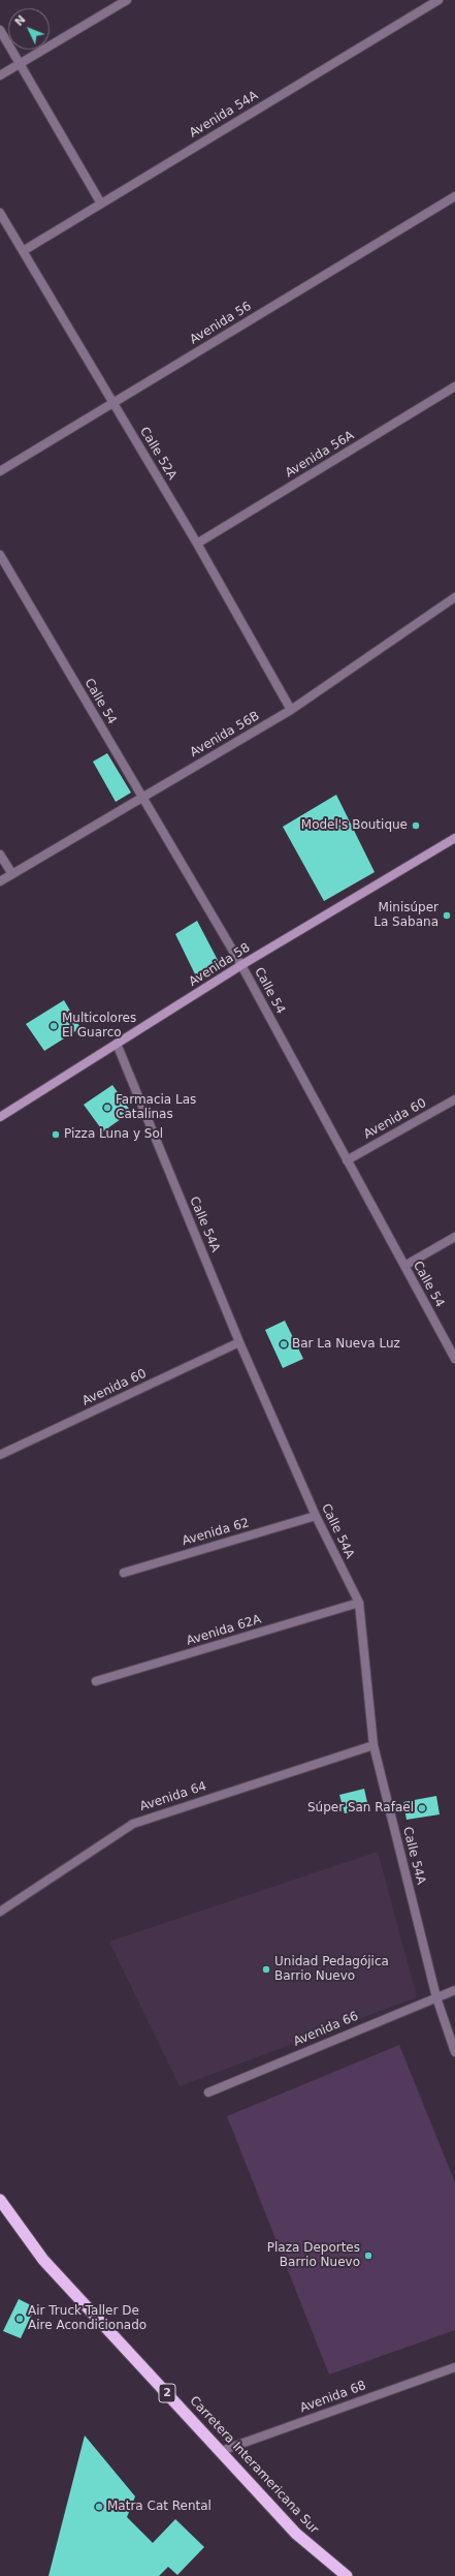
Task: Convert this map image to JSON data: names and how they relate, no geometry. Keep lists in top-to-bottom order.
{
  "streets": {
    "highway": ["2", "Carretera Interamericana Sur"],
    "main road": ["Avenida 58"],
    "street": [
      "Avenida 54A",
      "Avenida 56",
      "Calle 52A",
      "Avenida 56A",
      "Calle 54",
      "Avenida 56B",
      "Avenida 60",
      "Calle 54A",
      "Avenida 62",
      "Avenida 62A",
      "Avenida 64",
      "Avenida 66",
      "Avenida 68"
    ]
  },
  "crossings": [
    ["Avenida 54A", "Calle 52A"],
    ["Avenida 56", "Calle 52A"],
    ["Calle 52A", "Avenida 56A"],
    ["Calle 52A", "Avenida 56B"],
    ["Calle 54", "Avenida 56B"],
    ["Calle 54", "Avenida 58"],
    ["Calle 54", "Avenida 60"],
    ["Avenida 58", "Calle 54A"],
    ["Avenida 60", "Calle 54A"],
    ["Calle 54A", "Avenida 62"],
    ["Calle 54A", "Avenida 62A"],
    ["Calle 54A", "Avenida 64"],
    ["Calle 54A", "Avenida 66"],
    ["Avenida 68", "Carretera Interamericana Sur"]
  ],
  "places": [
    "Model's Boutique",
    "Minisúper La Sabana",
    "Multicolores El Guarco",
    "Farmacia Las Catalinas",
    "Pizza Luna y Sol",
    "Bar La Nueva Luz",
    "Súper San Rafael",
    "Unidad Pedagójica Barrio Nuevo",
    "Plaza Deportes Barrio Nuevo",
    "Air Truck Taller De Aire Acondicionado",
    "Matra Cat Rental"
  ],
  "north": "top left"
}
